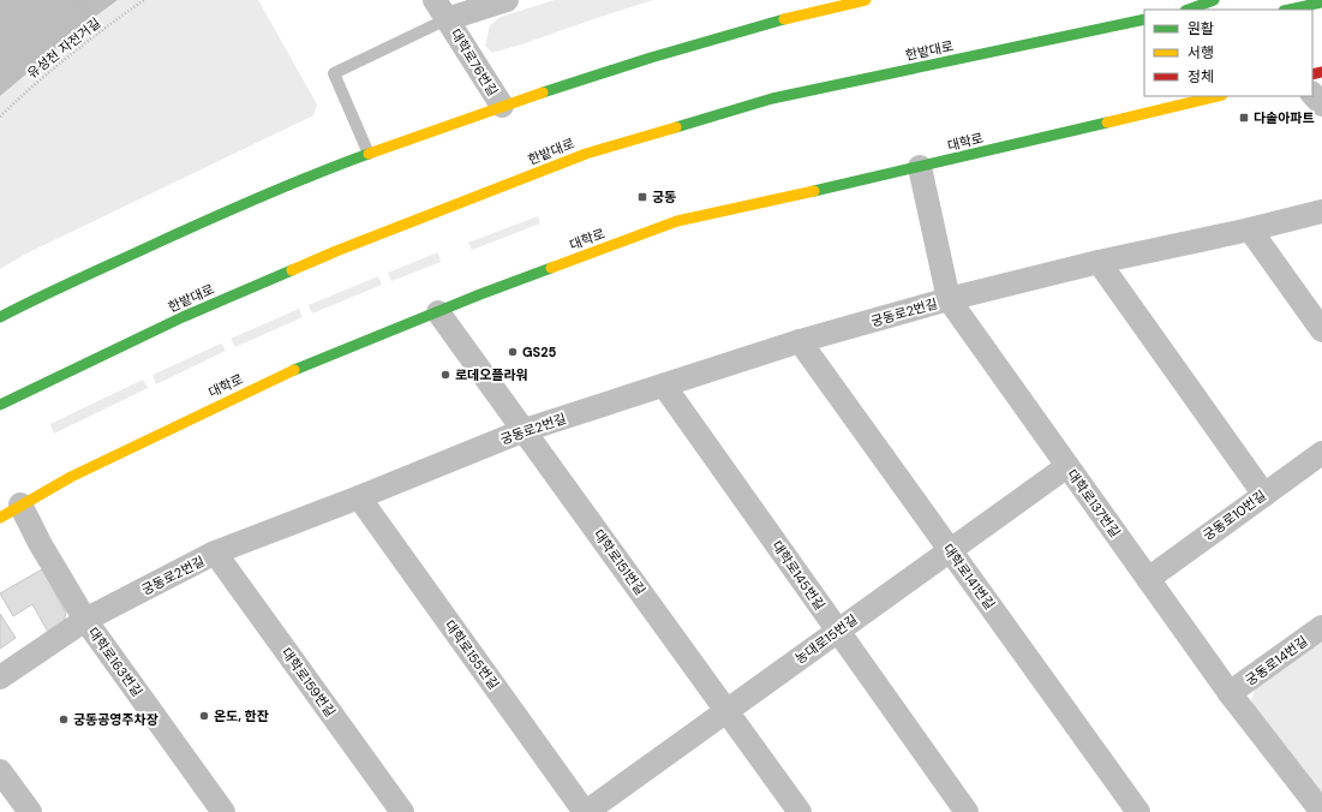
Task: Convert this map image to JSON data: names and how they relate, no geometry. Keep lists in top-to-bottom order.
{
  "streets": {
    "main road": ["한밭대로", "대학로"],
    "street": [
      "대학로76번길",
      "궁동로2번길",
      "대학로137번길",
      "궁동로10번길",
      "대학로151번길",
      "대학로145번길",
      "대학로141번길",
      "농대로15번길",
      "대학로155번길",
      "궁동로14번길",
      "대학로163번길",
      "대학로159번길"
    ],
    "path": ["유성천 자전거길"]
  },
  "crossings": [
    ["대학로", "대학로137번길"],
    ["대학로", "대학로151번길"],
    ["대학로", "대학로163번길"],
    ["궁동로2번길", "대학로137번길"],
    ["궁동로2번길", "대학로151번길"],
    ["궁동로2번길", "대학로145번길"],
    ["궁동로2번길", "대학로141번길"],
    ["궁동로2번길", "대학로155번길"],
    ["궁동로2번길", "대학로163번길"],
    ["궁동로2번길", "대학로159번길"],
    ["대학로137번길", "궁동로10번길"],
    ["대학로137번길", "농대로15번길"],
    ["대학로137번길", "궁동로14번길"],
    ["대학로151번길", "농대로15번길"],
    ["대학로145번길", "농대로15번길"],
    ["대학로141번길", "농대로15번길"],
    ["농대로15번길", "대학로155번길"]
  ],
  "places": {
    "transit": ["다솔아파트", "궁동"],
    "other": [
      "GS25",
      "로데오플라워",
      "온도, 한잔",
      "궁동공영주차장"
    ]
  },
  "legend": ["원활", "서행", "정체"]
}
